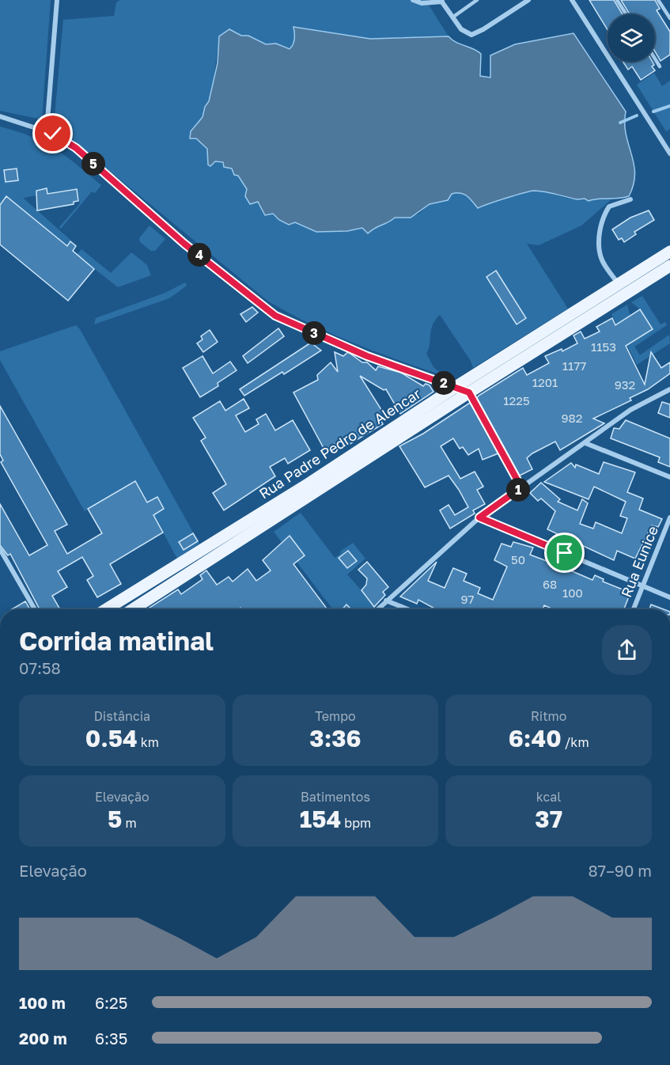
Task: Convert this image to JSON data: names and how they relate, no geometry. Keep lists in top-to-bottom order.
{
  "streets": {
    "main road": ["Rua Padre Pedro de Alencar"],
    "street": ["Rua Eunice"]
  },
  "house_numbers": [
    "1153",
    "1177",
    "1201",
    "932",
    "1225",
    "982",
    "50",
    "68",
    "100",
    "97"
  ],
  "page": {
    "pins": [
      "5",
      "4",
      "3",
      "2",
      "1"
    ],
    "heading": ["Corrida matinal", "07:58"],
    "stats": [
      ["Distância", "0.54 km"],
      ["Tempo", "3:36"],
      ["Ritmo", "6:40 /km"],
      ["Elevação", "5 m"],
      ["Batimentos", "154 bpm"],
      ["kcal", "37"]
    ],
    "chart": ["Elevação", "87–90 m"],
    "list": [
      {
        "name": "100 m",
        "note": "6:25"
      },
      {
        "name": "200 m",
        "note": "6:35"
      }
    ]
  }
}
